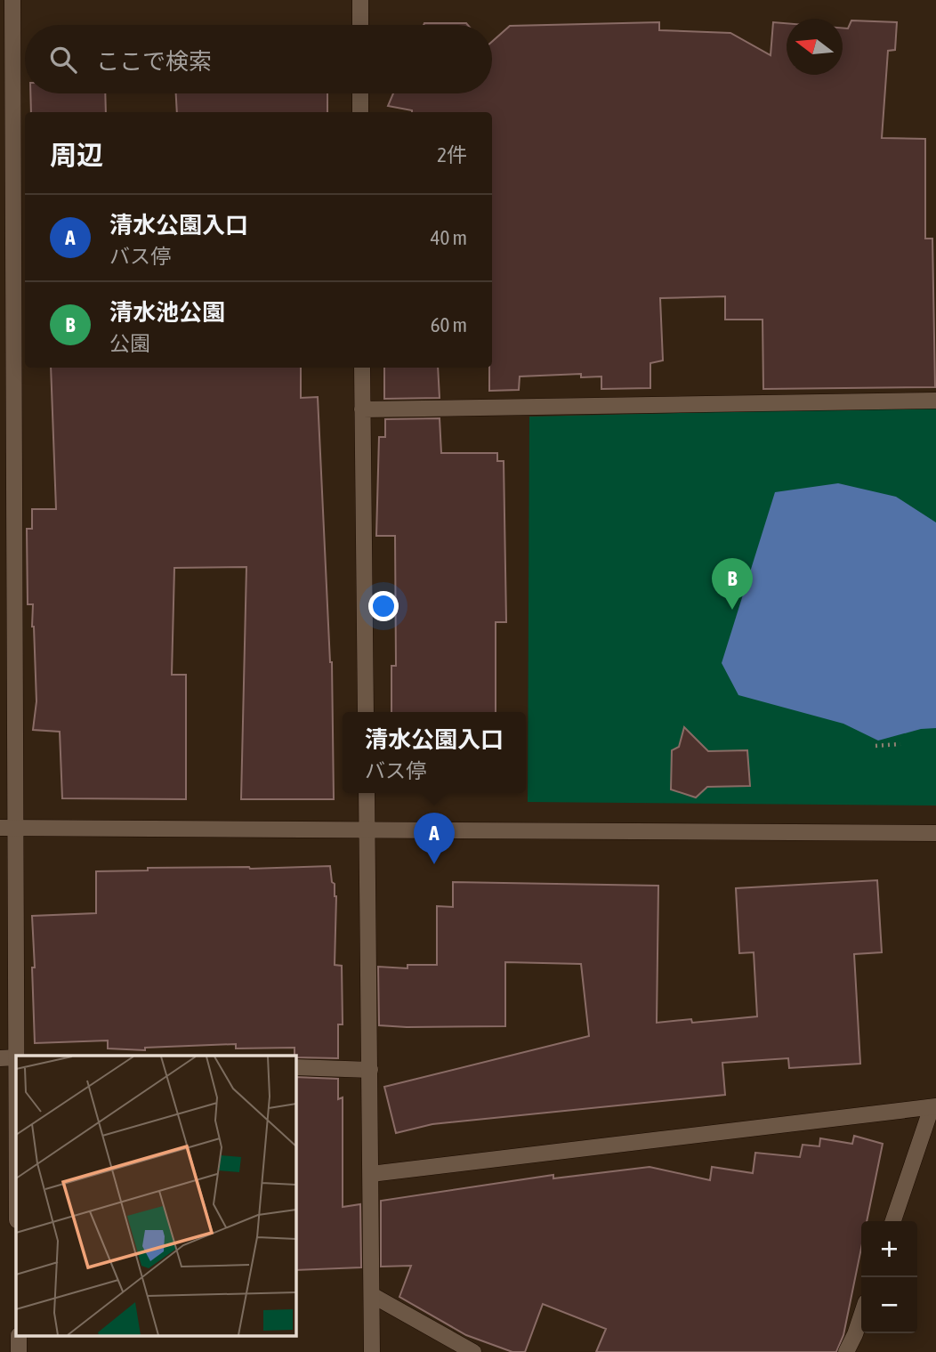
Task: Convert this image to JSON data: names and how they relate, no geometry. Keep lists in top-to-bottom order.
{
  "north": "left",
  "page": {
    "search": "ここで検索",
    "heading": ["周辺", "2件"],
    "list": [
      {
        "mark": "A",
        "name": "清水公園入口",
        "note": "バス停",
        "value": "40 m"
      },
      {
        "mark": "B",
        "name": "清水池公園",
        "note": "公園",
        "value": "60 m"
      }
    ],
    "pins": ["B", "A"],
    "popup": ["清水公園入口", "バス停"],
    "map_buttons": ["+", "−"]
  }
}
